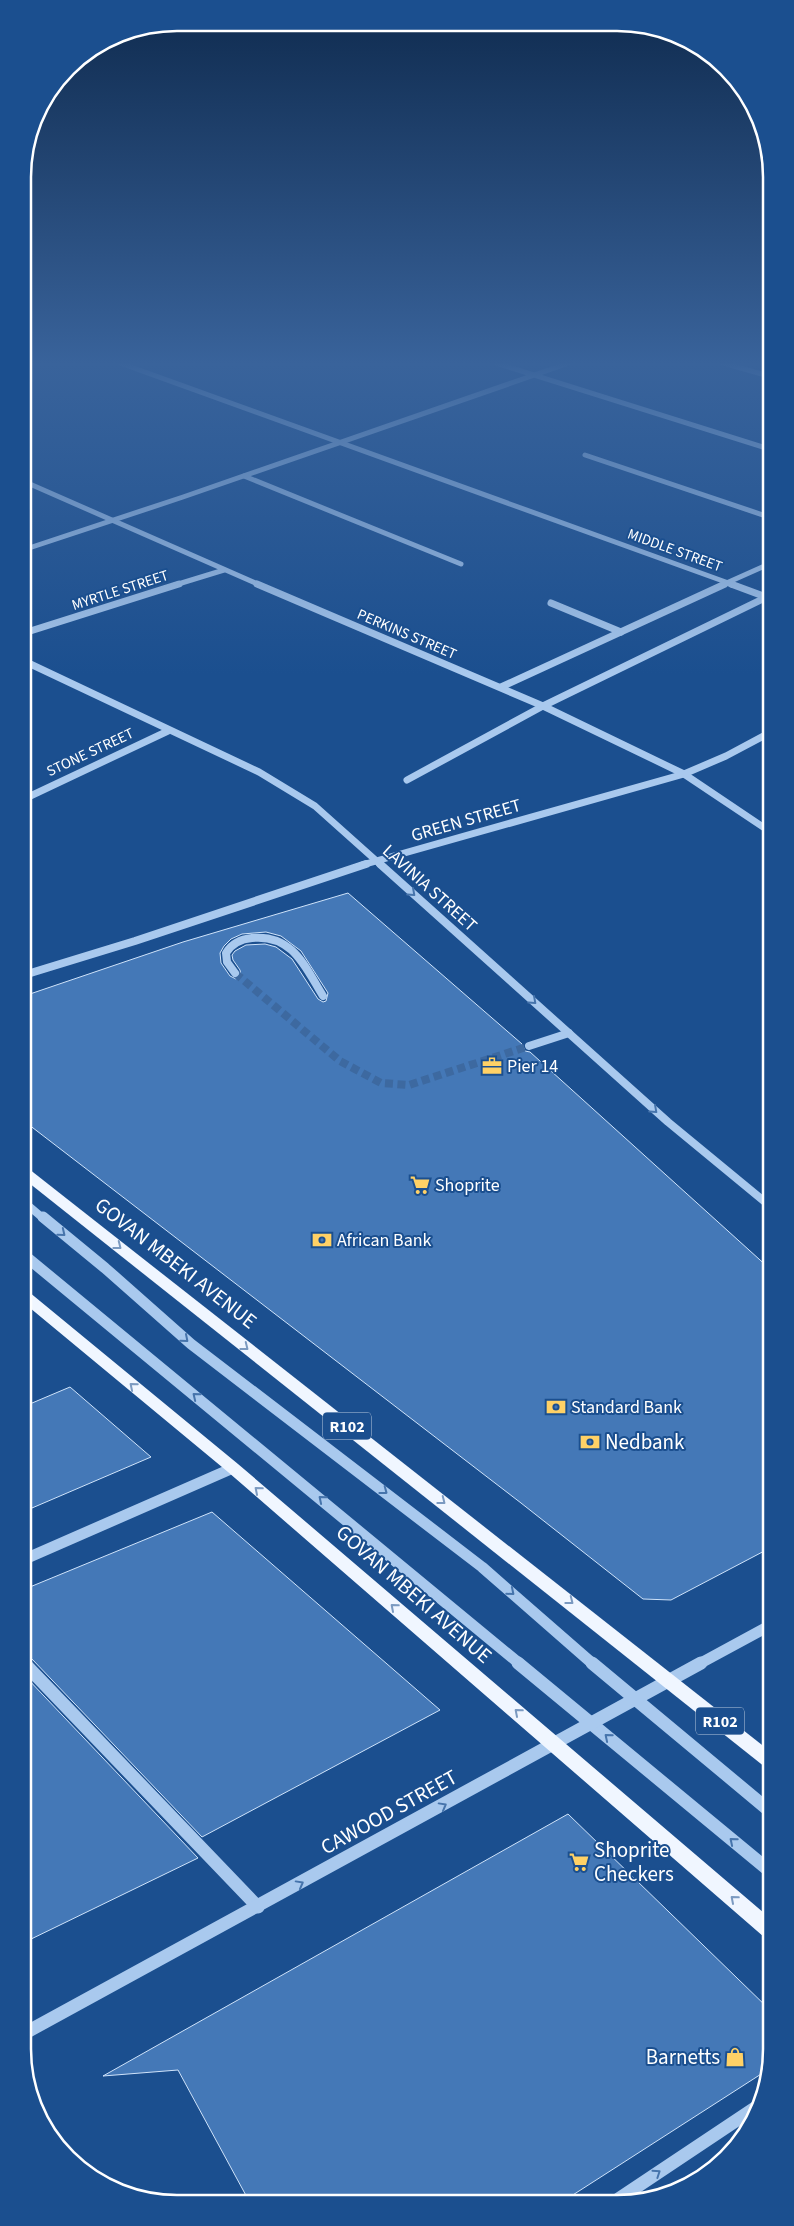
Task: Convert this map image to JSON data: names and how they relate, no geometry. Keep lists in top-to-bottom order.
{
  "streets": {
    "main road": ["GOVAN MBEKI AVENUE", "R102"],
    "street": [
      "MIDDLE STREET",
      "MYRTLE STREET",
      "PERKINS STREET",
      "STONE STREET",
      "GREEN STREET",
      "LAVINIA STREET",
      "CAWOOD STREET"
    ]
  },
  "crossings": [
    ["MYRTLE STREET", "PERKINS STREET"],
    ["PERKINS STREET", "GREEN STREET"],
    ["STONE STREET", "LAVINIA STREET"],
    ["GREEN STREET", "LAVINIA STREET"],
    ["GOVAN MBEKI AVENUE", "CAWOOD STREET"]
  ],
  "one_way": ["LAVINIA STREET", "CAWOOD STREET"],
  "places": {
    "office": ["Pier 14"],
    "supermarket": ["Shoprite", "Shoprite Checkers"],
    "bank": ["African Bank", "Standard Bank", "Nedbank"],
    "shop": ["Barnetts"]
  }
}
